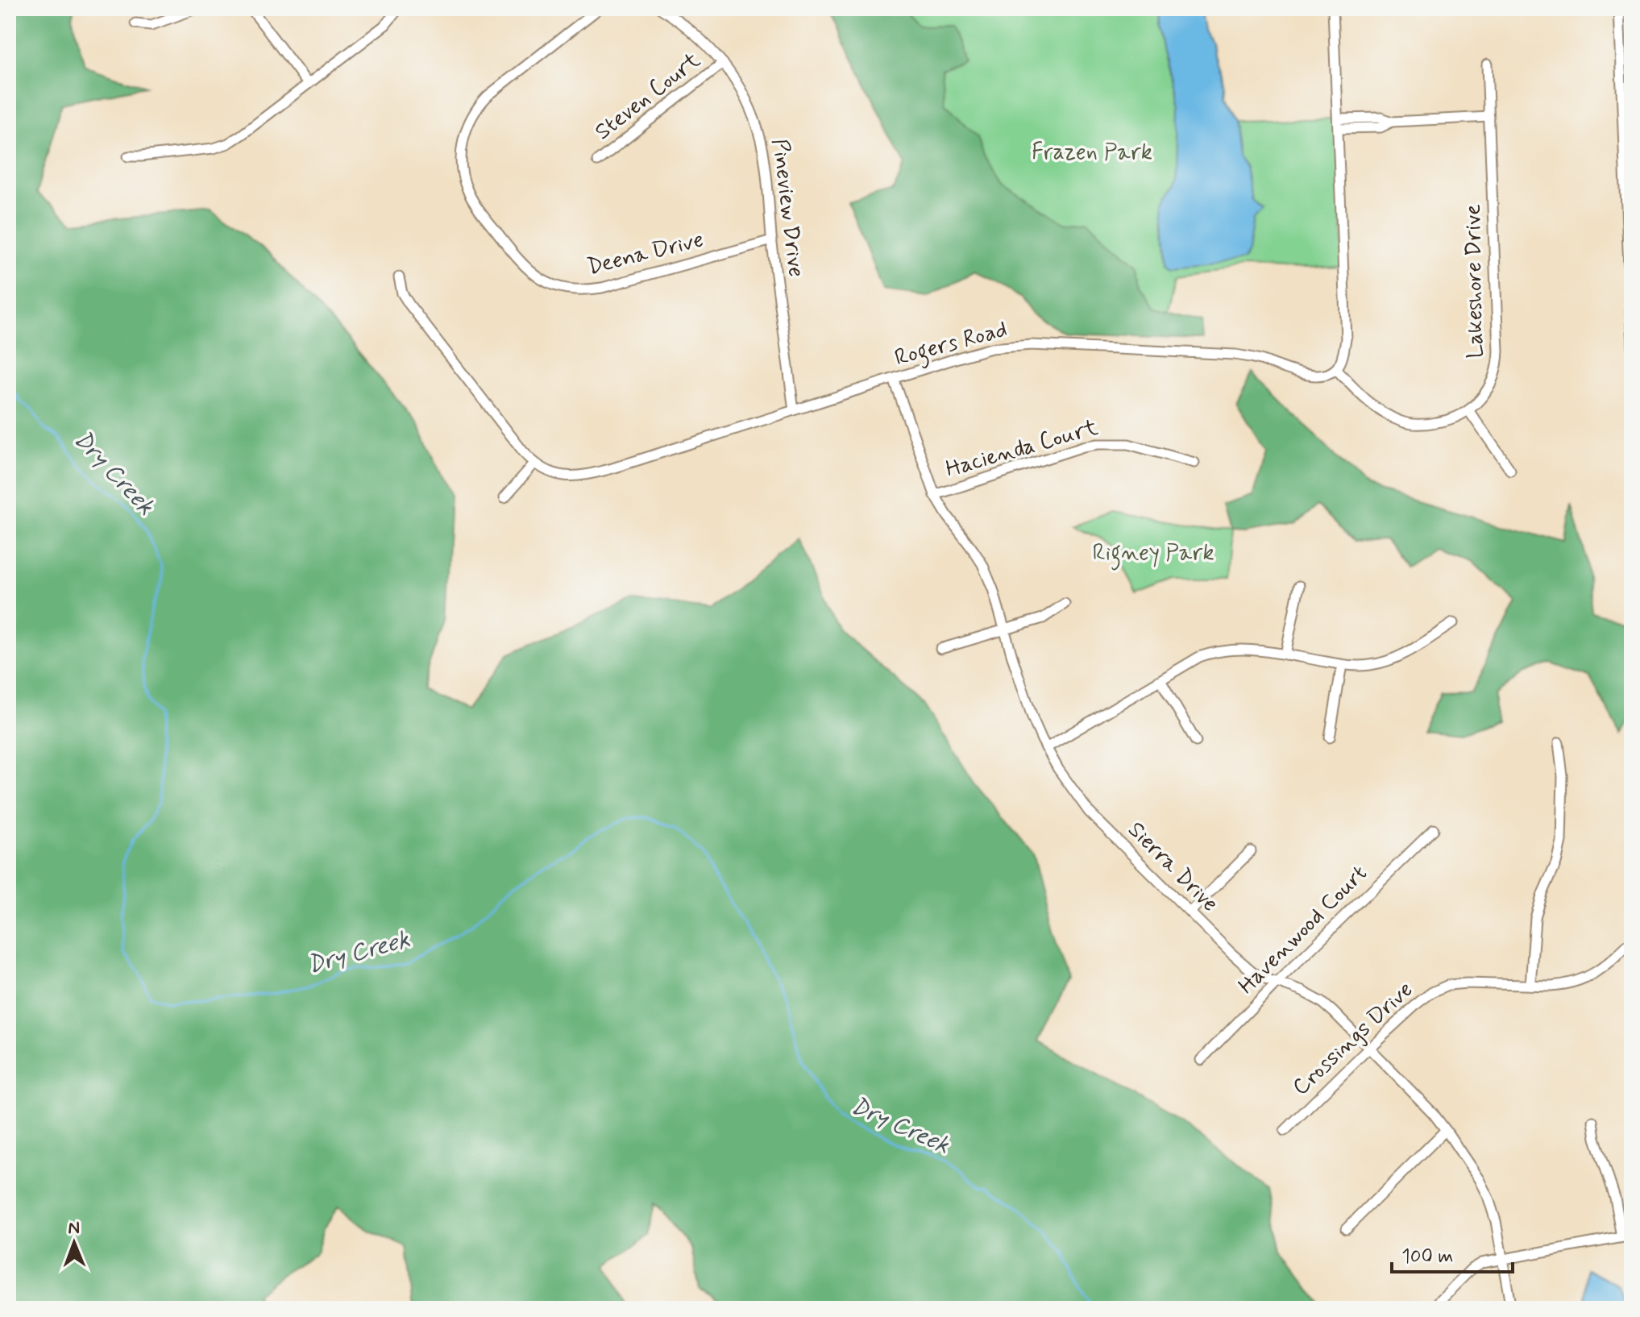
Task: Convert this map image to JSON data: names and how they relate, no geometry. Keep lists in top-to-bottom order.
{
  "streets": {
    "street": [
      "Steven Court",
      "Pineview Drive",
      "Deena Drive",
      "Lakeshore Drive",
      "Rogers Road",
      "Hacienda Court",
      "Sierra Drive",
      "Havenwood Court",
      "Crossings Drive"
    ]
  },
  "crossings": [
    ["Steven Court", "Pineview Drive"],
    ["Pineview Drive", "Deena Drive"],
    ["Pineview Drive", "Rogers Road"],
    ["Lakeshore Drive", "Rogers Road"],
    ["Rogers Road", "Sierra Drive"],
    ["Hacienda Court", "Sierra Drive"],
    ["Sierra Drive", "Havenwood Court"],
    ["Sierra Drive", "Crossings Drive"]
  ],
  "water": ["Dry Creek"],
  "parks": ["Frazen Park", "Rigney Park"],
  "scale_bar": "100 m",
  "north": "top"
}
